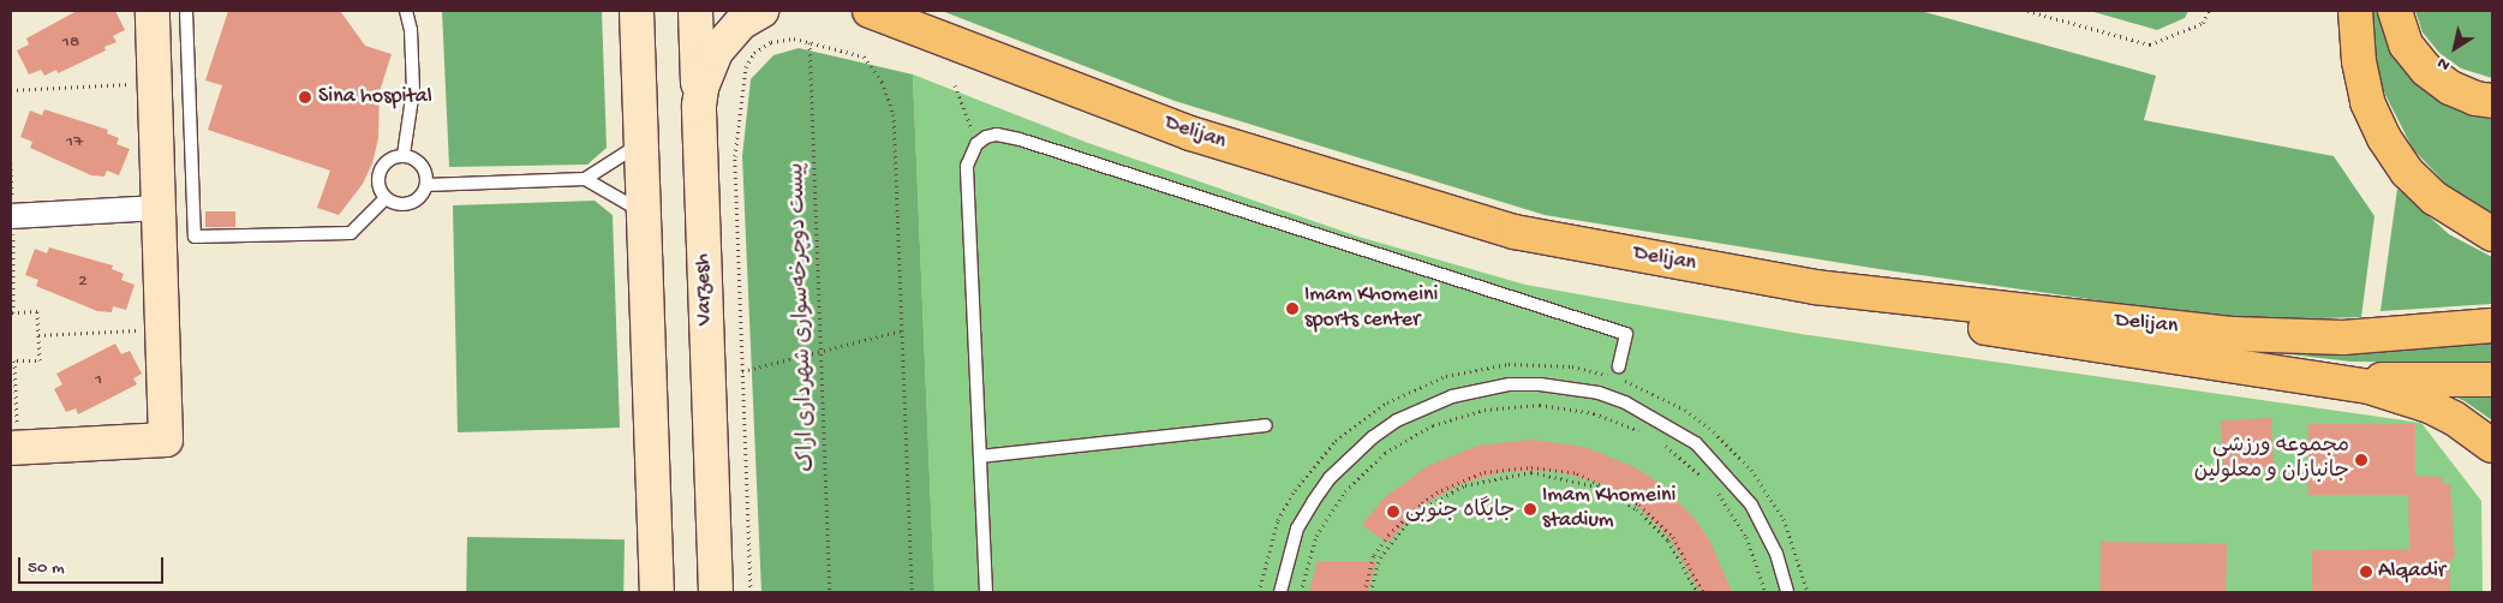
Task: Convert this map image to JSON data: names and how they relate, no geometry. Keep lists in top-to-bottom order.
{
  "streets": {
    "main road": ["Delijan", "Varzesh"],
    "path": ["پیست دوچرخه‌سواری شهرداری اراک"]
  },
  "places": [
    "Sina hospital",
    "Imam Khomeini sports center",
    "مجموعه ورزشی جانبازان و معلولین",
    "Imam Khomeini stadium",
    "جایگاه جنوبی",
    "Alqadir"
  ],
  "house_numbers": [
    "18",
    "17",
    "2",
    "1"
  ],
  "scale_bar": "50 m",
  "north": "bottom left"
}
